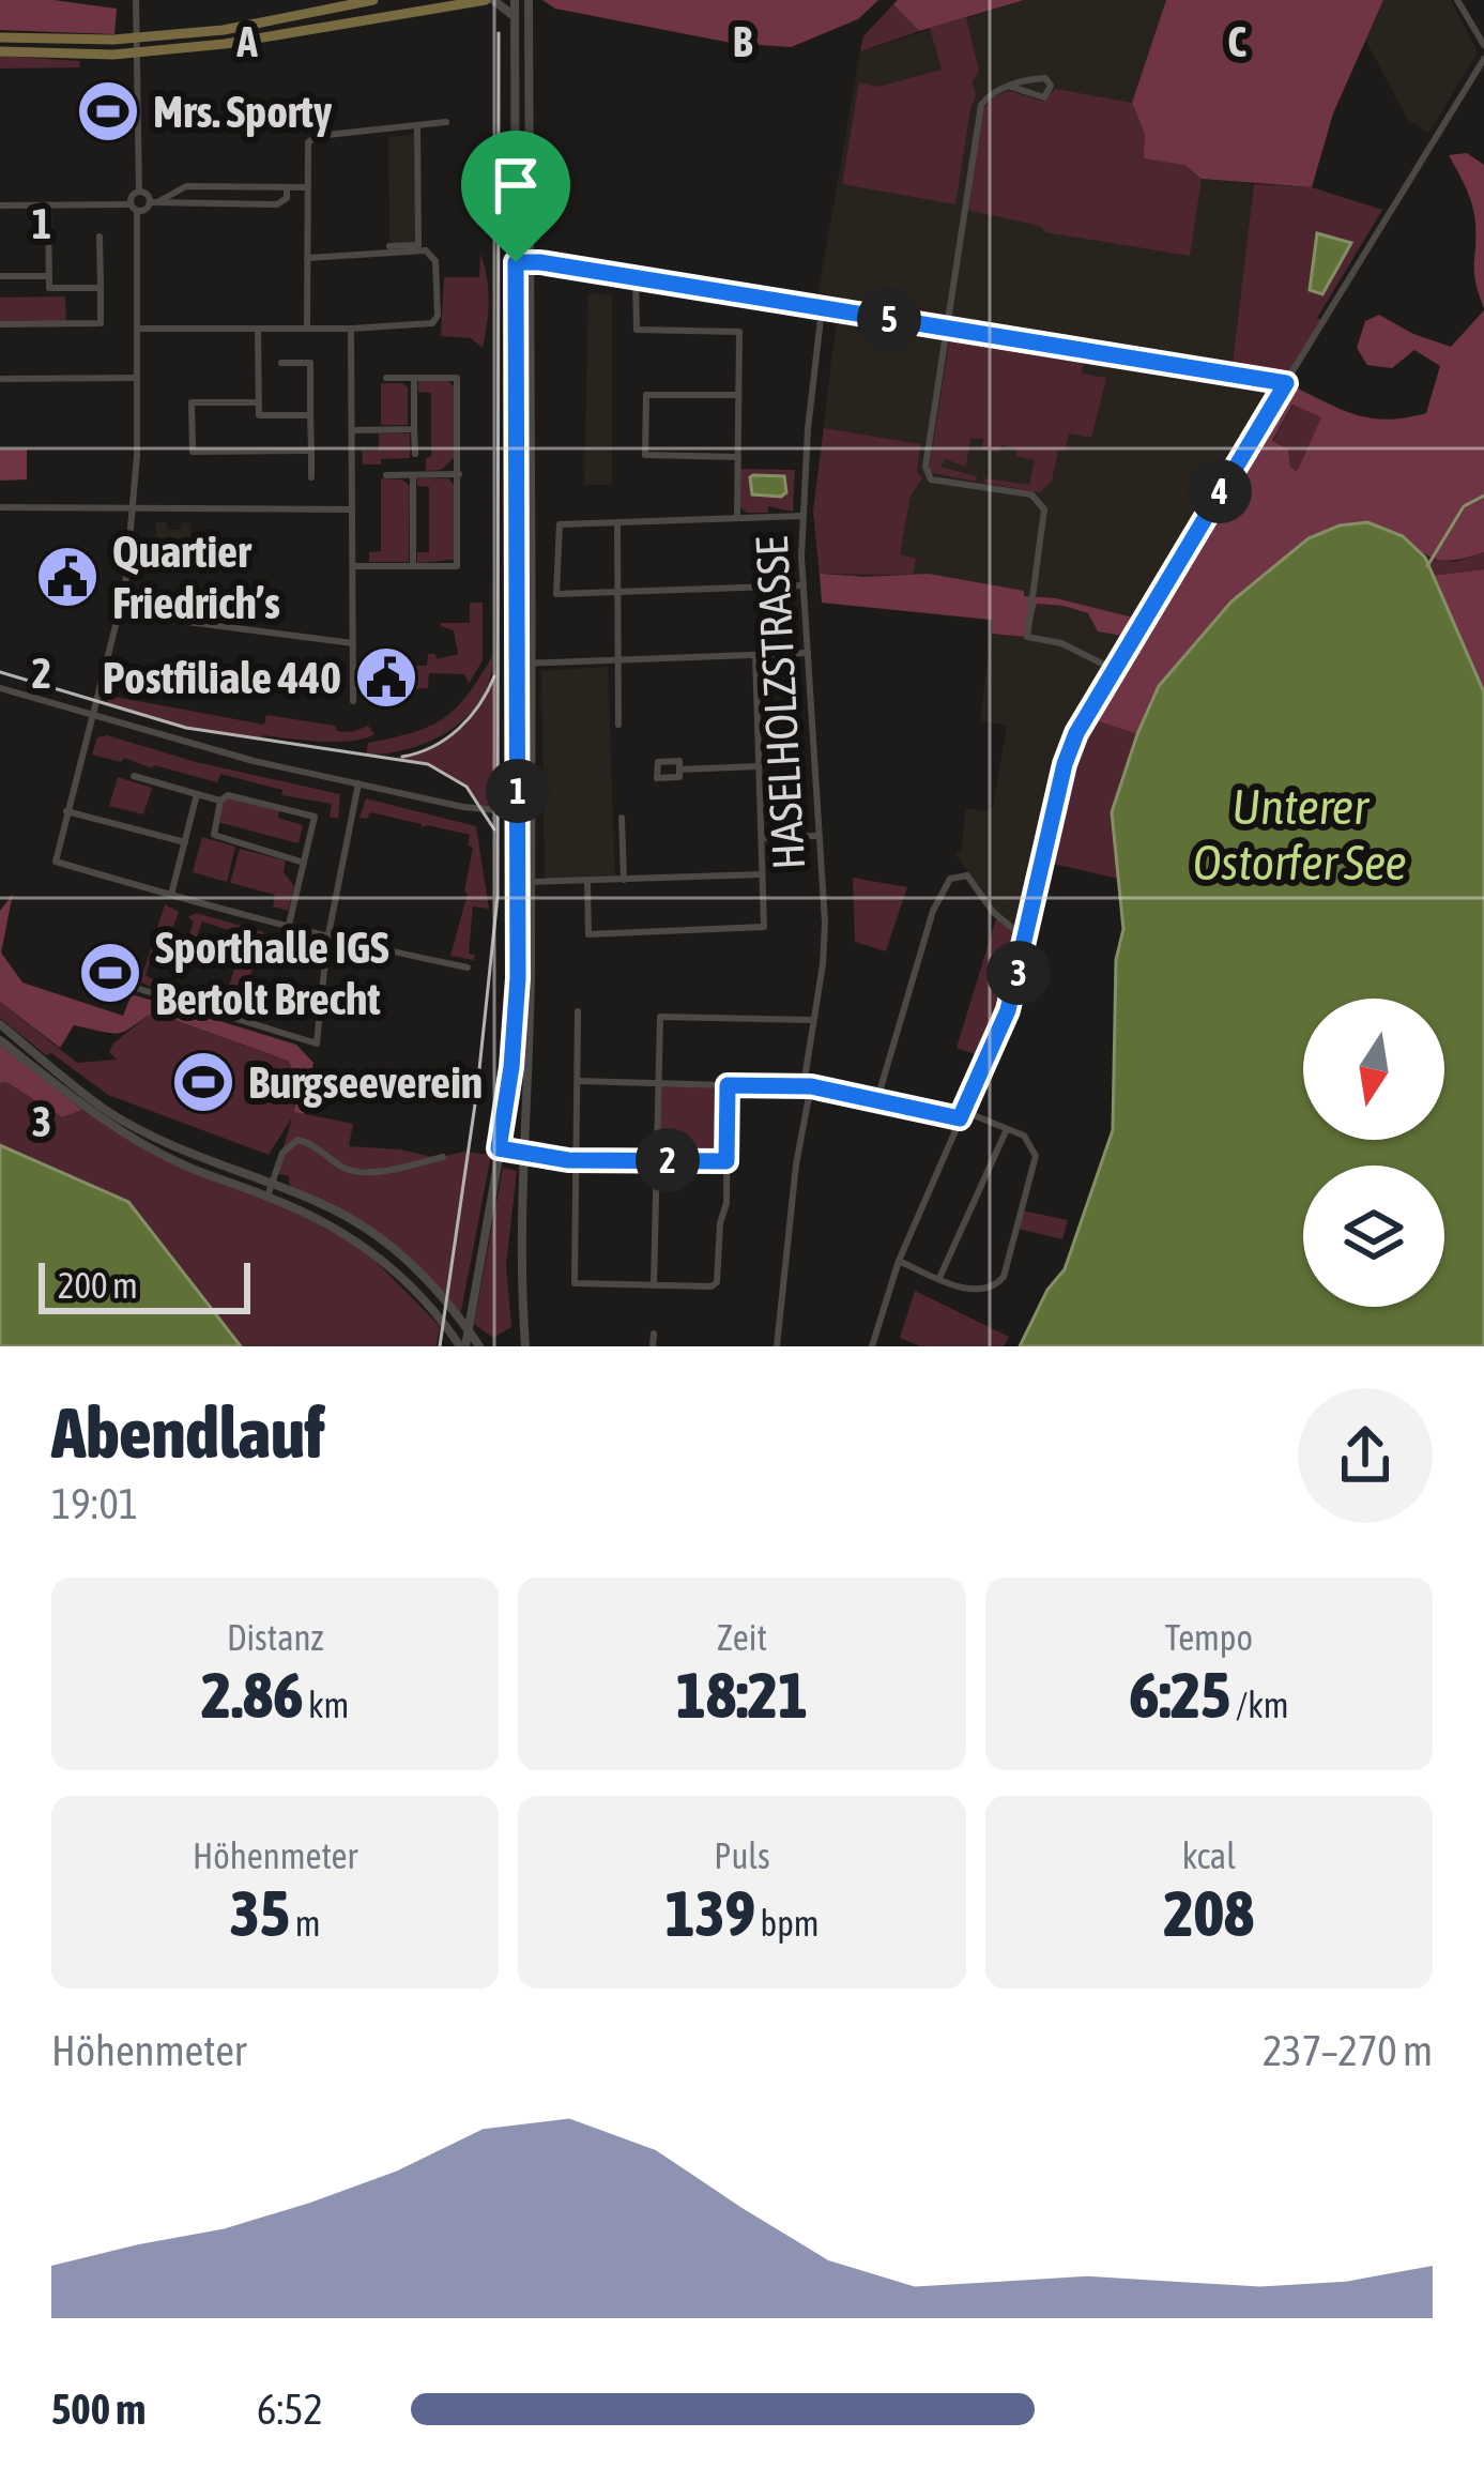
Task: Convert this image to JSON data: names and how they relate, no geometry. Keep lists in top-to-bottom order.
{
  "streets": {
    "street": ["HASELHOLZSTRASSE"]
  },
  "water": ["Unterer Ostorfer See"],
  "places": {
    "sports": ["Mrs. Sporty", "Sporthalle IGS Bertolt Brecht", "Burgseeverein"],
    "public building": ["Quartier Friedrich’s", "Postfiliale 440"]
  },
  "scale_bar": "200 m",
  "north": "bottom",
  "page": {
    "pins": [
      "5",
      "4",
      "1",
      "3",
      "2"
    ],
    "scale": "200 m",
    "heading": ["Abendlauf", "19:01"],
    "stats": [
      ["Distanz", "2.86 km"],
      ["Zeit", "18:21"],
      ["Tempo", "6:25 /km"],
      ["Höhenmeter", "35 m"],
      ["Puls", "139 bpm"],
      ["kcal", "208"]
    ],
    "chart": ["Höhenmeter", "237–270 m"],
    "list": [
      {
        "name": "500 m",
        "note": "6:52"
      }
    ]
  },
  "grid": {
    "columns": ["A", "B", "C"],
    "rows": ["1", "2", "3"]
  }
}
